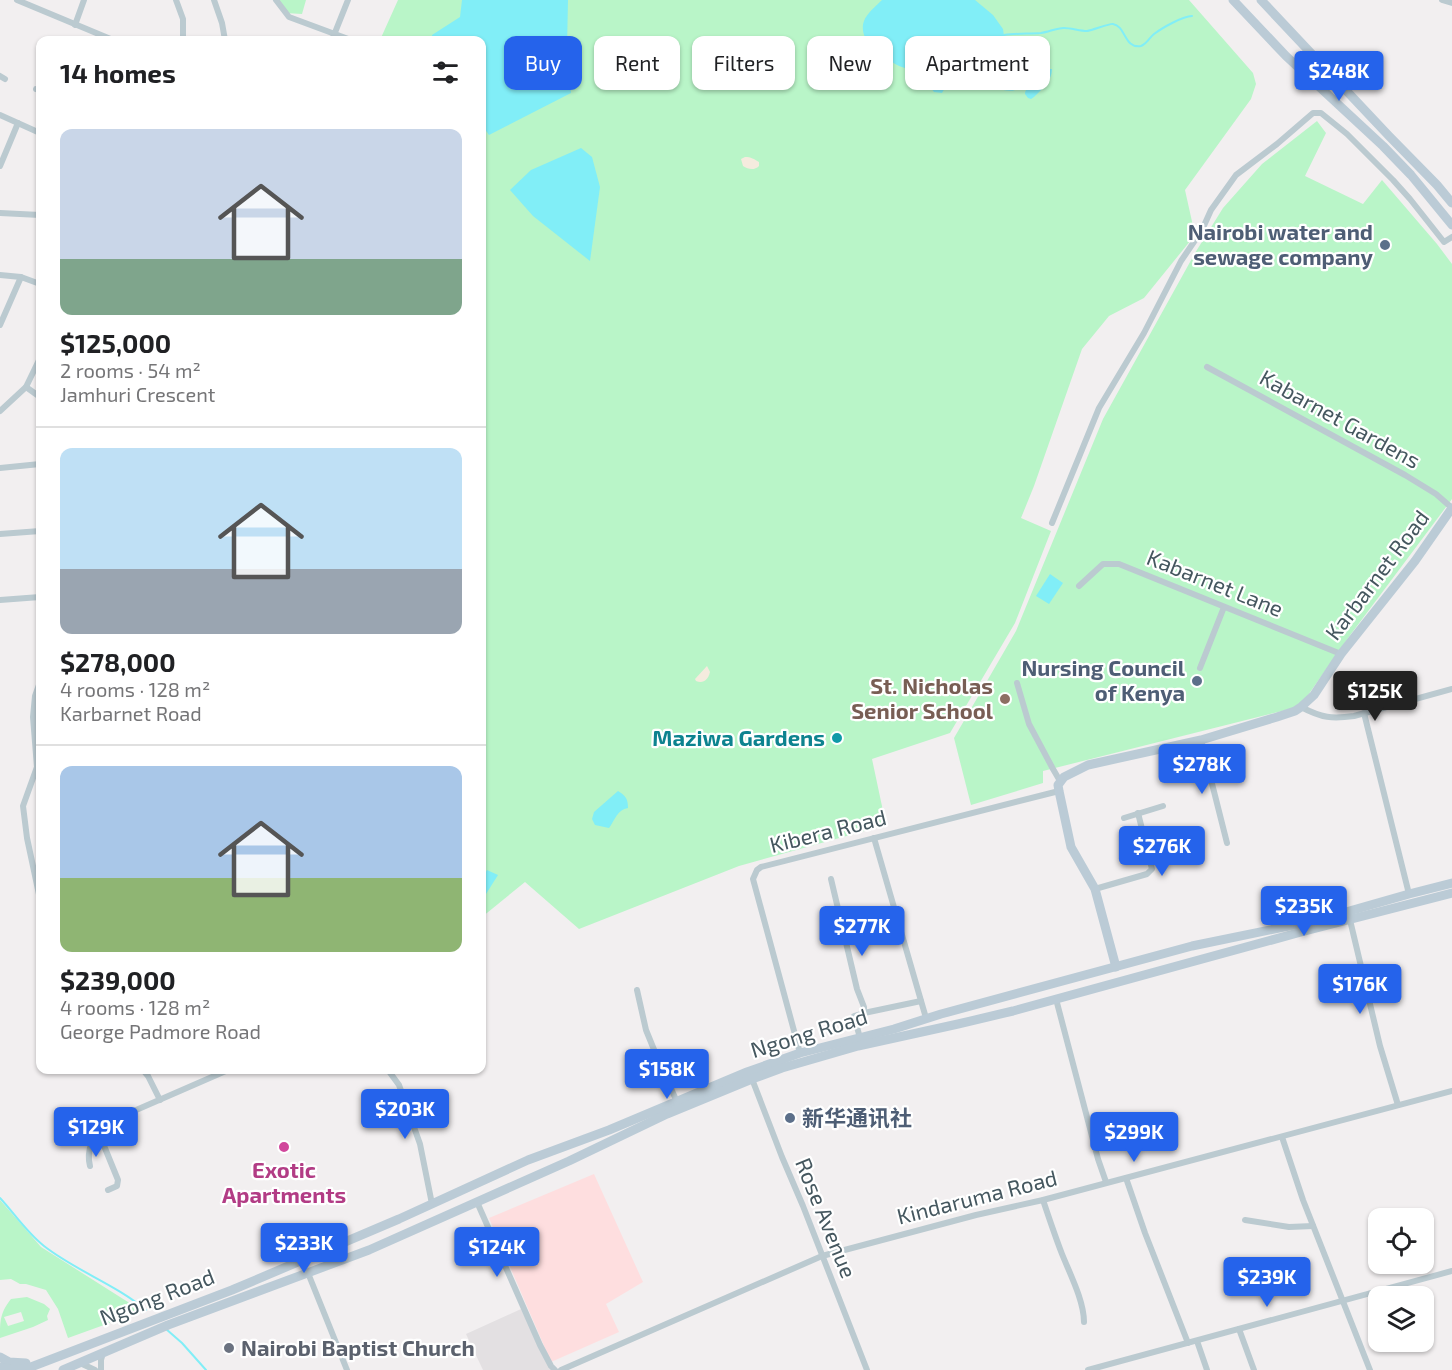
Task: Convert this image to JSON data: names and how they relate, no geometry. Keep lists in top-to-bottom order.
{
  "streets": {
    "main road": ["Karbarnet Road", "Ngong Road"],
    "street": [
      "Kabarnet Gardens",
      "Kabarnet Lane",
      "Kibera Road",
      "Kindaruma Road",
      "Rose Avenue"
    ]
  },
  "crossings": [
    ["Kabarnet Gardens", "Karbarnet Road"],
    ["Karbarnet Road", "Kabarnet Lane"],
    ["Karbarnet Road", "Kibera Road"],
    ["Kibera Road", "Ngong Road"],
    ["Ngong Road", "Rose Avenue"],
    ["Kindaruma Road", "Rose Avenue"]
  ],
  "places": [
    "Nairobi water and sewage company",
    "Nursing Council of Kenya",
    "St. Nicholas Senior School",
    "Maziwa Gardens",
    "新华通讯社",
    "Exotic Apartments",
    "Nairobi Baptist Church"
  ],
  "page": {
    "chip": [
      "Buy",
      "Rent",
      "Filters",
      "New",
      "Apartment"
    ],
    "heading": "14 homes",
    "price": [
      "$248K",
      "$125K",
      "$278K",
      "$276K",
      "$235K",
      "$277K",
      "$176K",
      "$158K",
      "$203K",
      "$129K",
      "$299K",
      "$233K",
      "$124K",
      "$239K"
    ],
    "list": [
      {
        "name": "$125,000",
        "note": "2 rooms · 54 m² · Jamhuri Crescent"
      },
      {
        "name": "$278,000",
        "note": "4 rooms · 128 m² · Karbarnet Road"
      },
      {
        "name": "$239,000",
        "note": "4 rooms · 128 m² · George Padmore Road"
      }
    ]
  }
}
